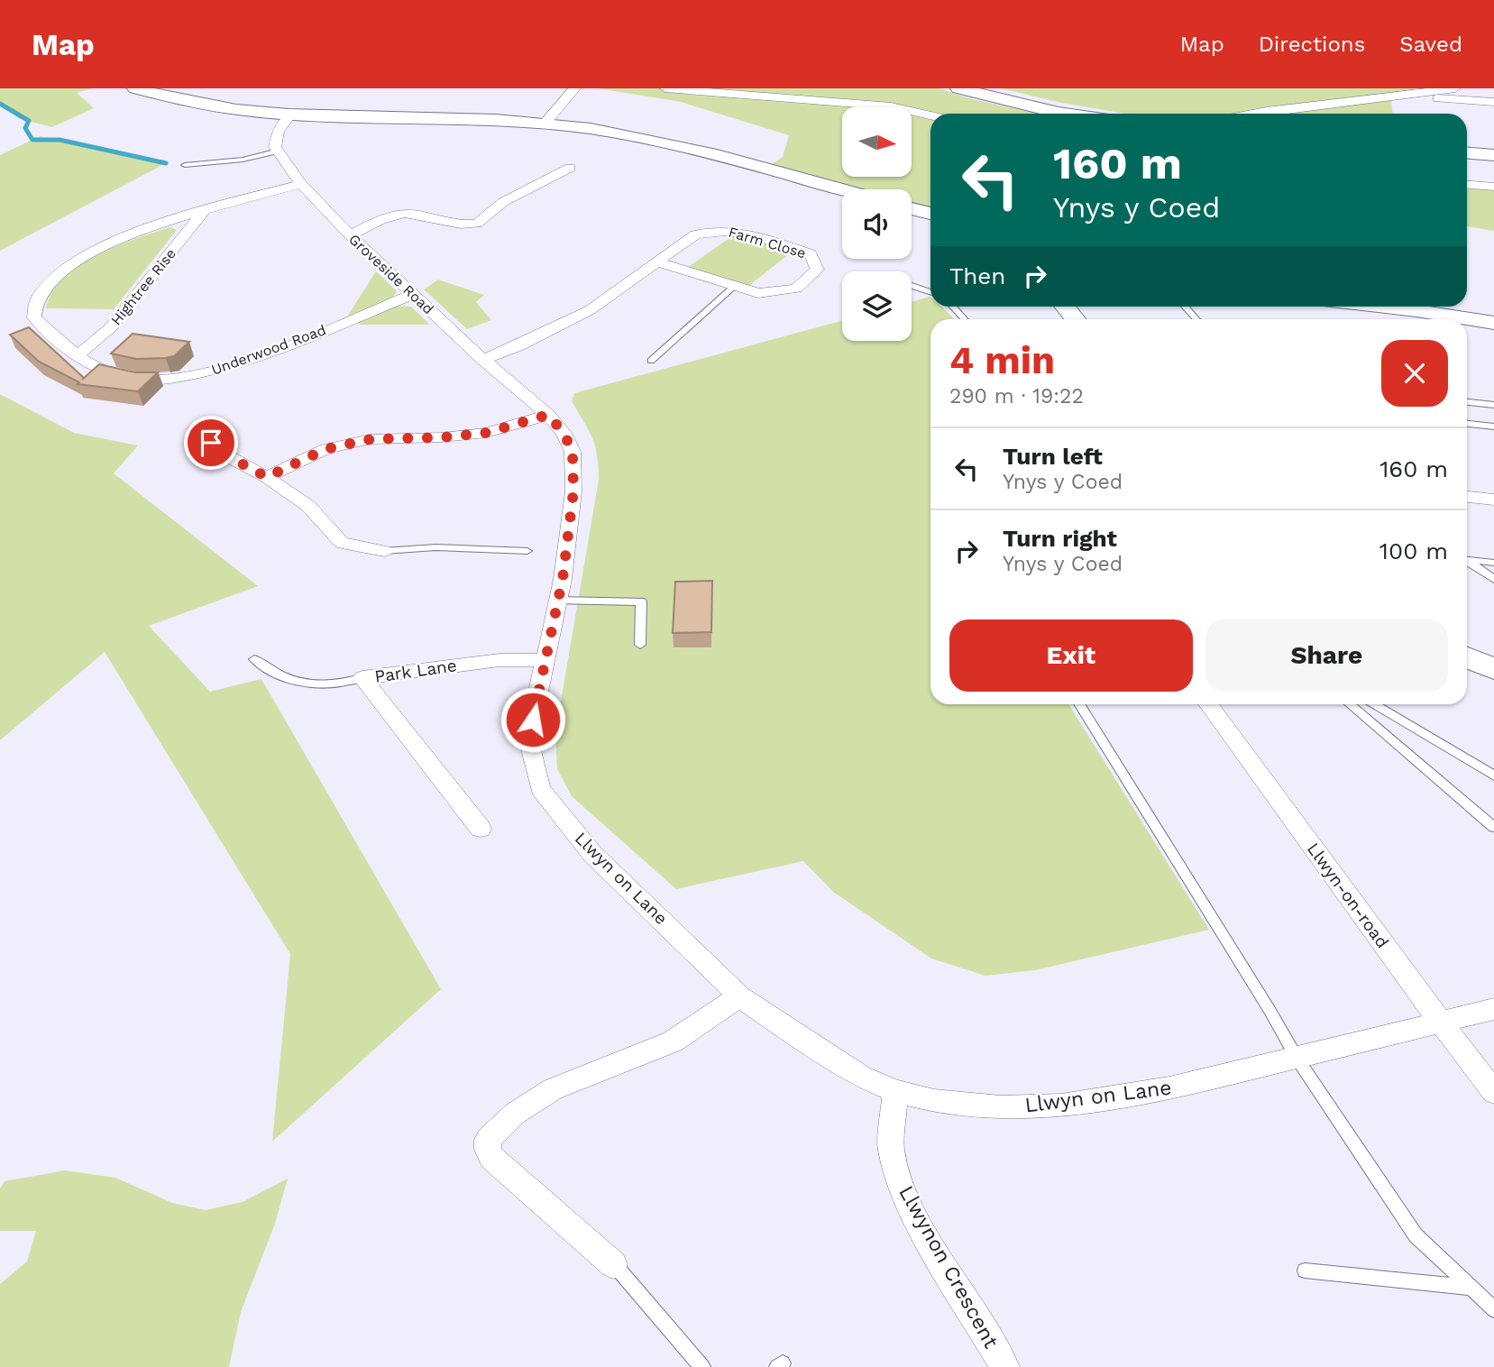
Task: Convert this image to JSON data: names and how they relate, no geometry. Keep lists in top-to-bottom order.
{
  "streets": {
    "street": [
      "Farm Close",
      "Groveside Road",
      "Hightree Rise",
      "Underwood Road",
      "Park Lane",
      "Llwyn on Lane",
      "Llwyn-on-road",
      "Llwynon Crescent"
    ]
  },
  "crossings": [
    ["Farm Close", "Groveside Road"],
    ["Groveside Road", "Underwood Road"],
    ["Groveside Road", "Llwyn on Lane"],
    ["Hightree Rise", "Underwood Road"],
    ["Park Lane", "Llwyn on Lane"],
    ["Llwyn on Lane", "Llwyn-on-road"],
    ["Llwyn on Lane", "Llwynon Crescent"]
  ],
  "north": "right",
  "page": {
    "header": "Map",
    "nav": ["Map", "Directions", "Saved"],
    "turn": ["160 m", "Ynys y Coed"],
    "then": "Then",
    "heading": ["4 min", "290 m · 19:22"],
    "list": [
      {
        "name": "Turn left",
        "note": "Ynys y Coed",
        "value": "160 m"
      },
      {
        "name": "Turn right",
        "note": "Ynys y Coed",
        "value": "100 m"
      }
    ],
    "buttons": ["Exit", "Share"]
  }
}
